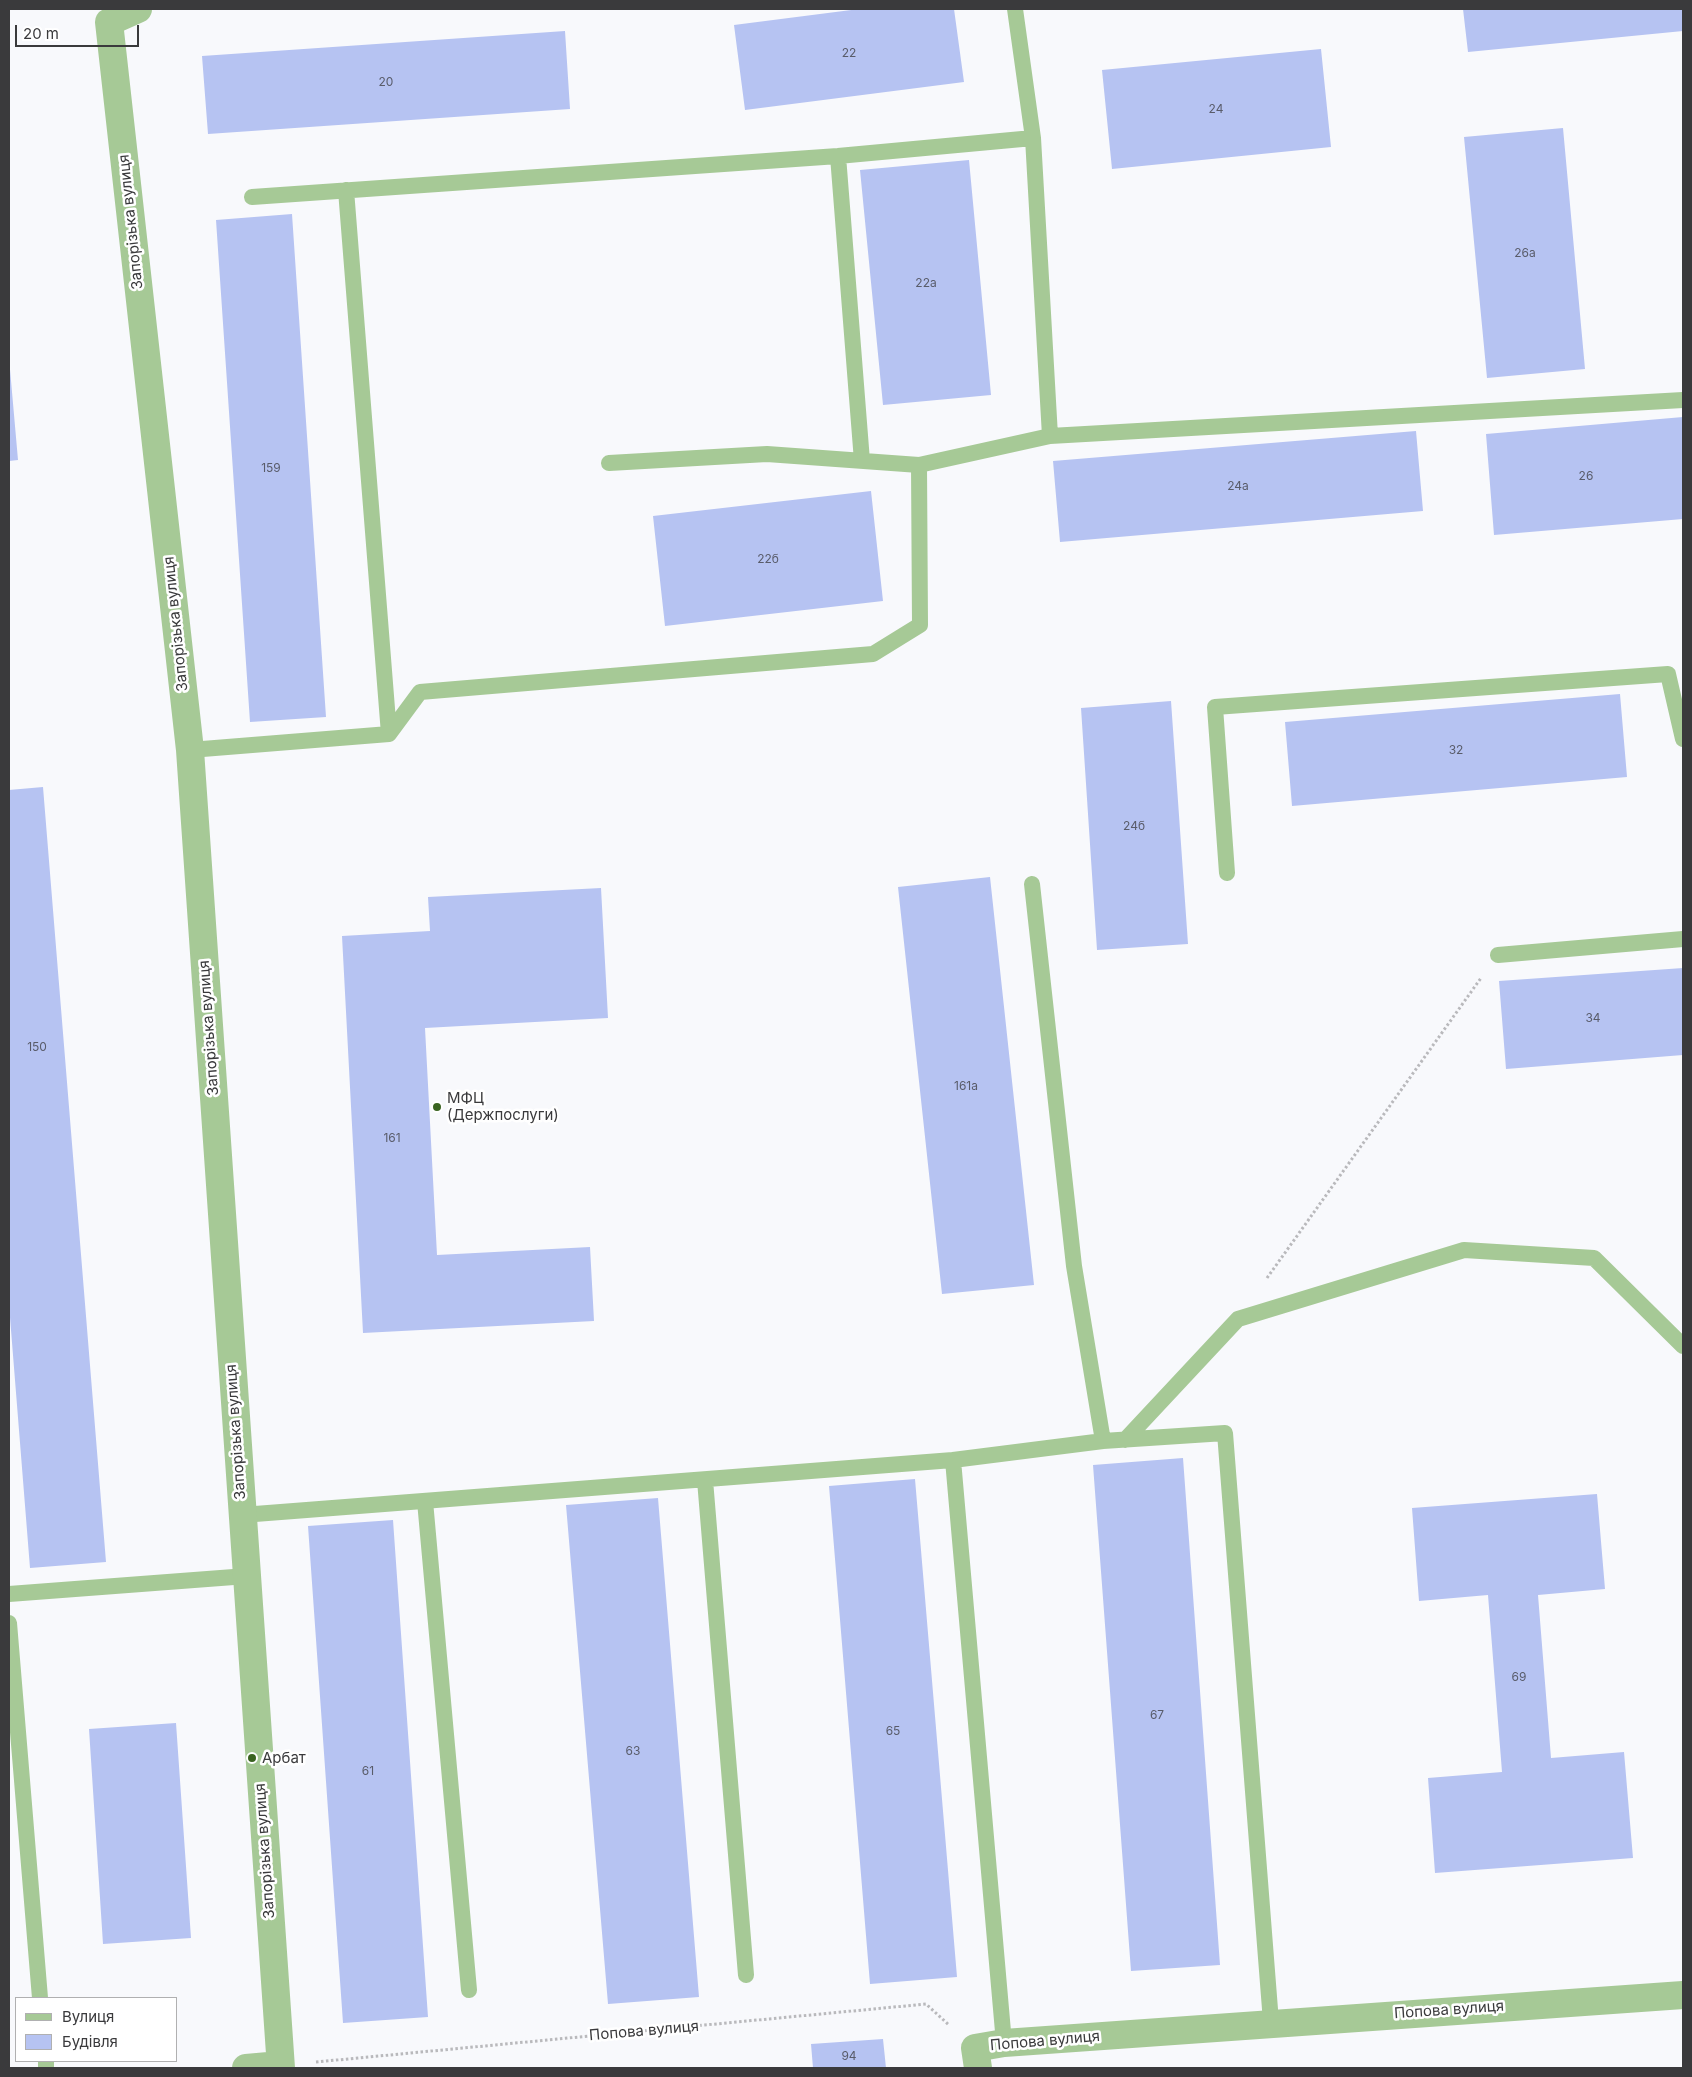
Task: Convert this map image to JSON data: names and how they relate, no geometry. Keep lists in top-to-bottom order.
{
  "streets": {
    "street": ["Запорізька вулиця", "Попова вулиця"]
  },
  "crossings": [
    ["Запорізька вулиця", "Попова вулиця"]
  ],
  "places": ["МФЦ (Держпослуги)", "Арбат"],
  "house_numbers": [
    "22",
    "20",
    "24",
    "26а",
    "22а",
    "159",
    "26",
    "24а",
    "22б",
    "32",
    "24б",
    "34",
    "150",
    "161а",
    "161",
    "69",
    "67",
    "65",
    "63",
    "61",
    "94"
  ],
  "legend": ["Вулиця", "Будівля"],
  "scale_bar": "20 m"
}
